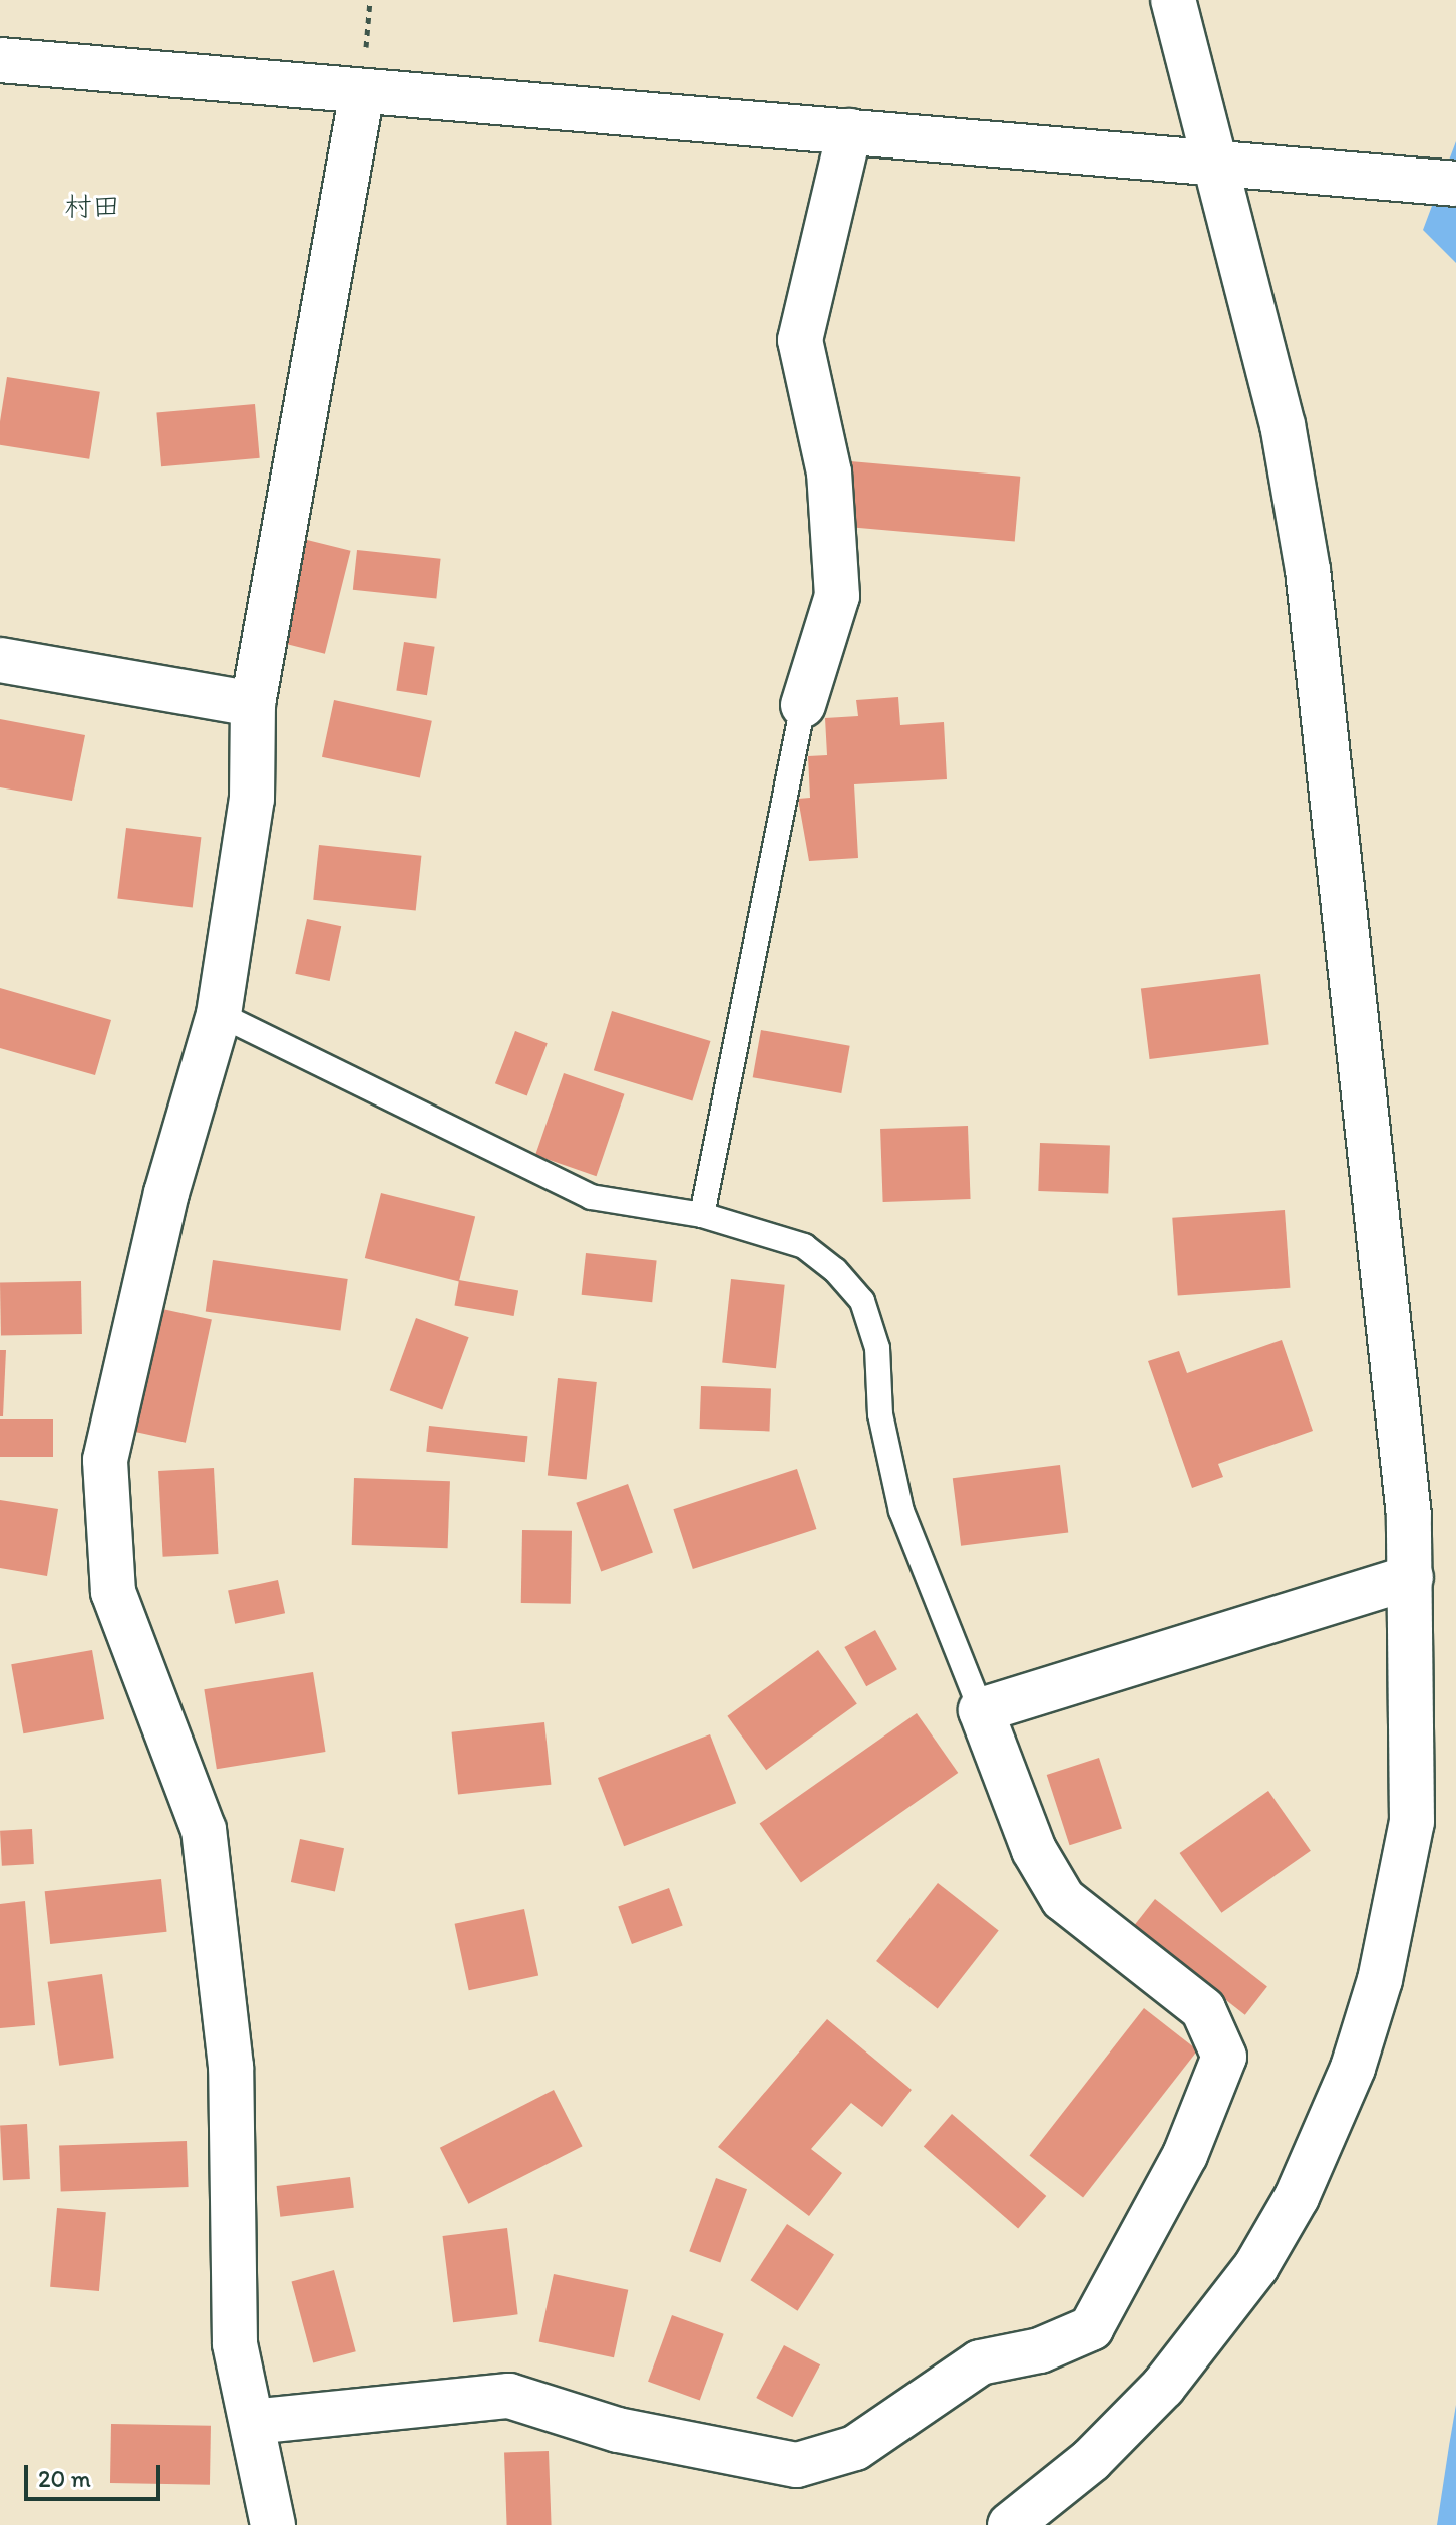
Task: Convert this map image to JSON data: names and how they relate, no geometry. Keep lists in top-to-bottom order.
{
  "districts": ["村田"],
  "scale_bar": "20 m"
}
